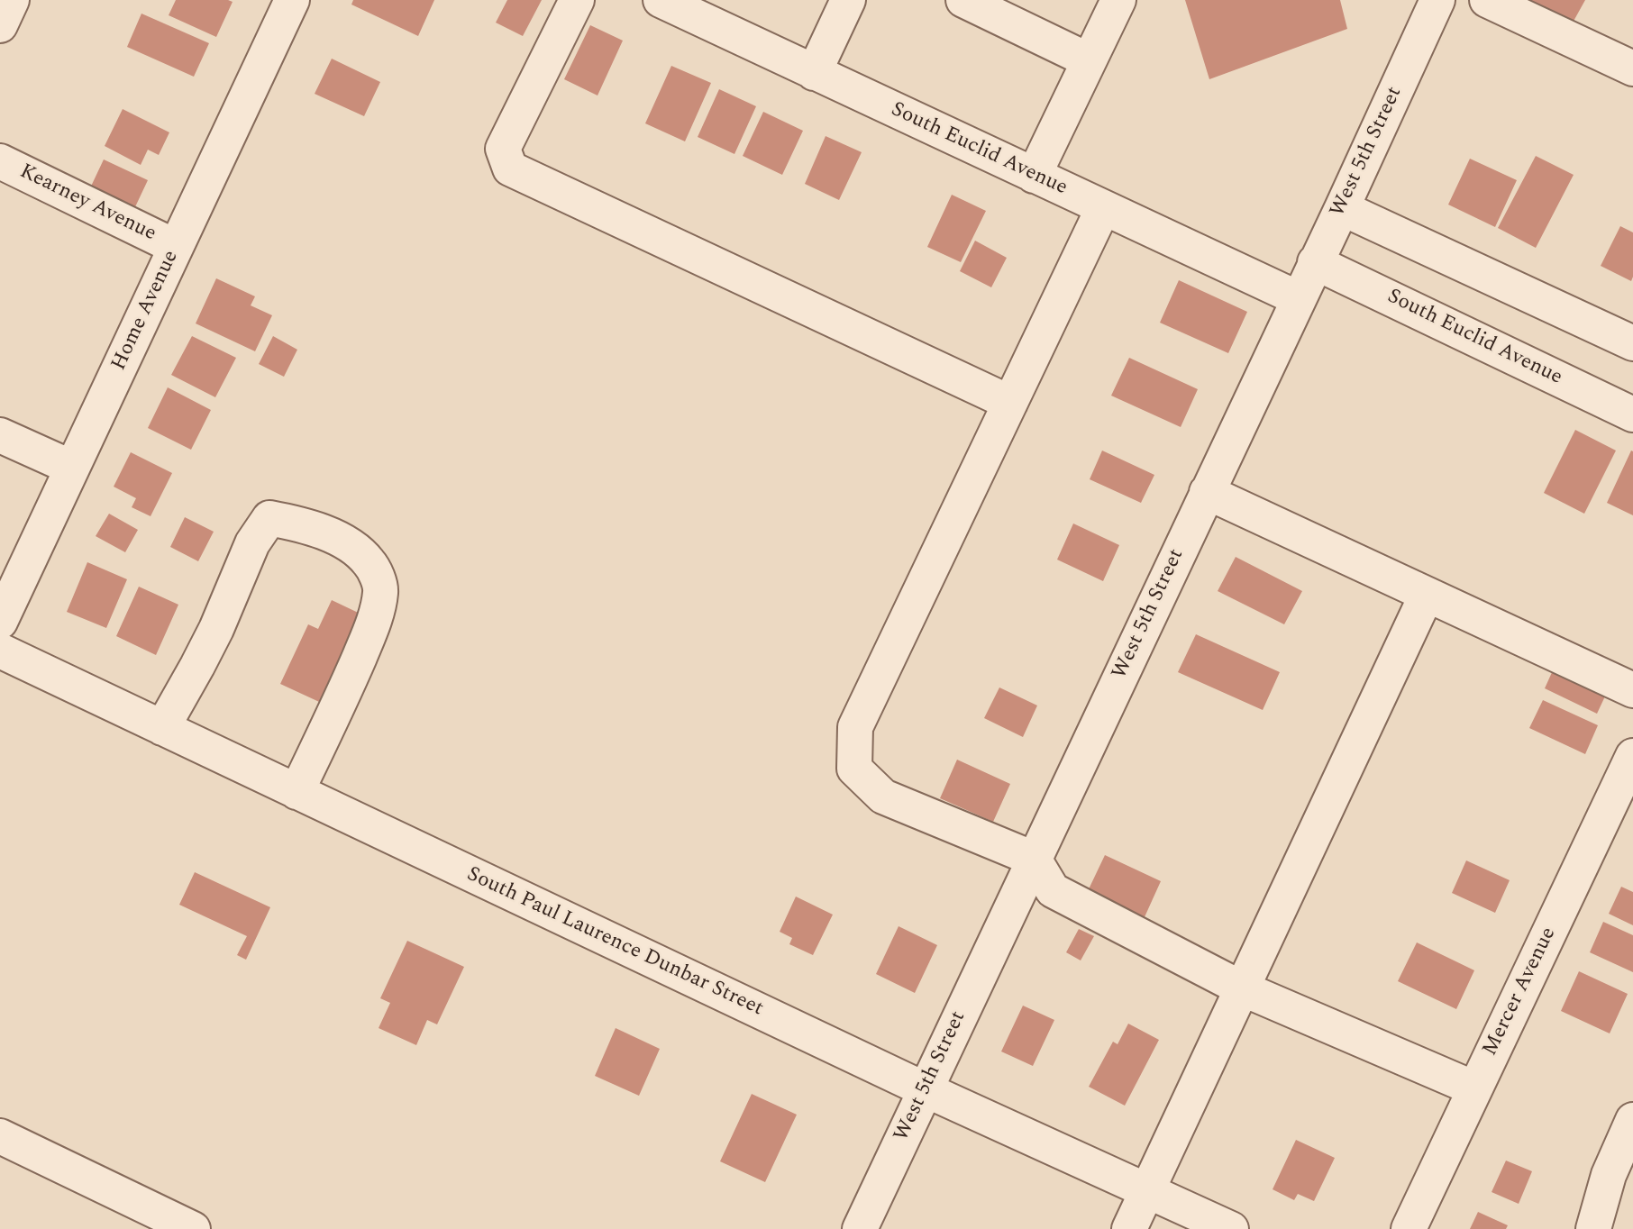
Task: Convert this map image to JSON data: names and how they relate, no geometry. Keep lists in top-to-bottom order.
{
  "streets": {
    "street": [
      "South Euclid Avenue",
      "West 5th Street",
      "Kearney Avenue",
      "Home Avenue",
      "South Paul Laurence Dunbar Street",
      "Mercer Avenue"
    ]
  },
  "crossings": [
    ["South Euclid Avenue", "West 5th Street"],
    ["West 5th Street", "South Paul Laurence Dunbar Street"],
    ["Kearney Avenue", "Home Avenue"]
  ]
}
